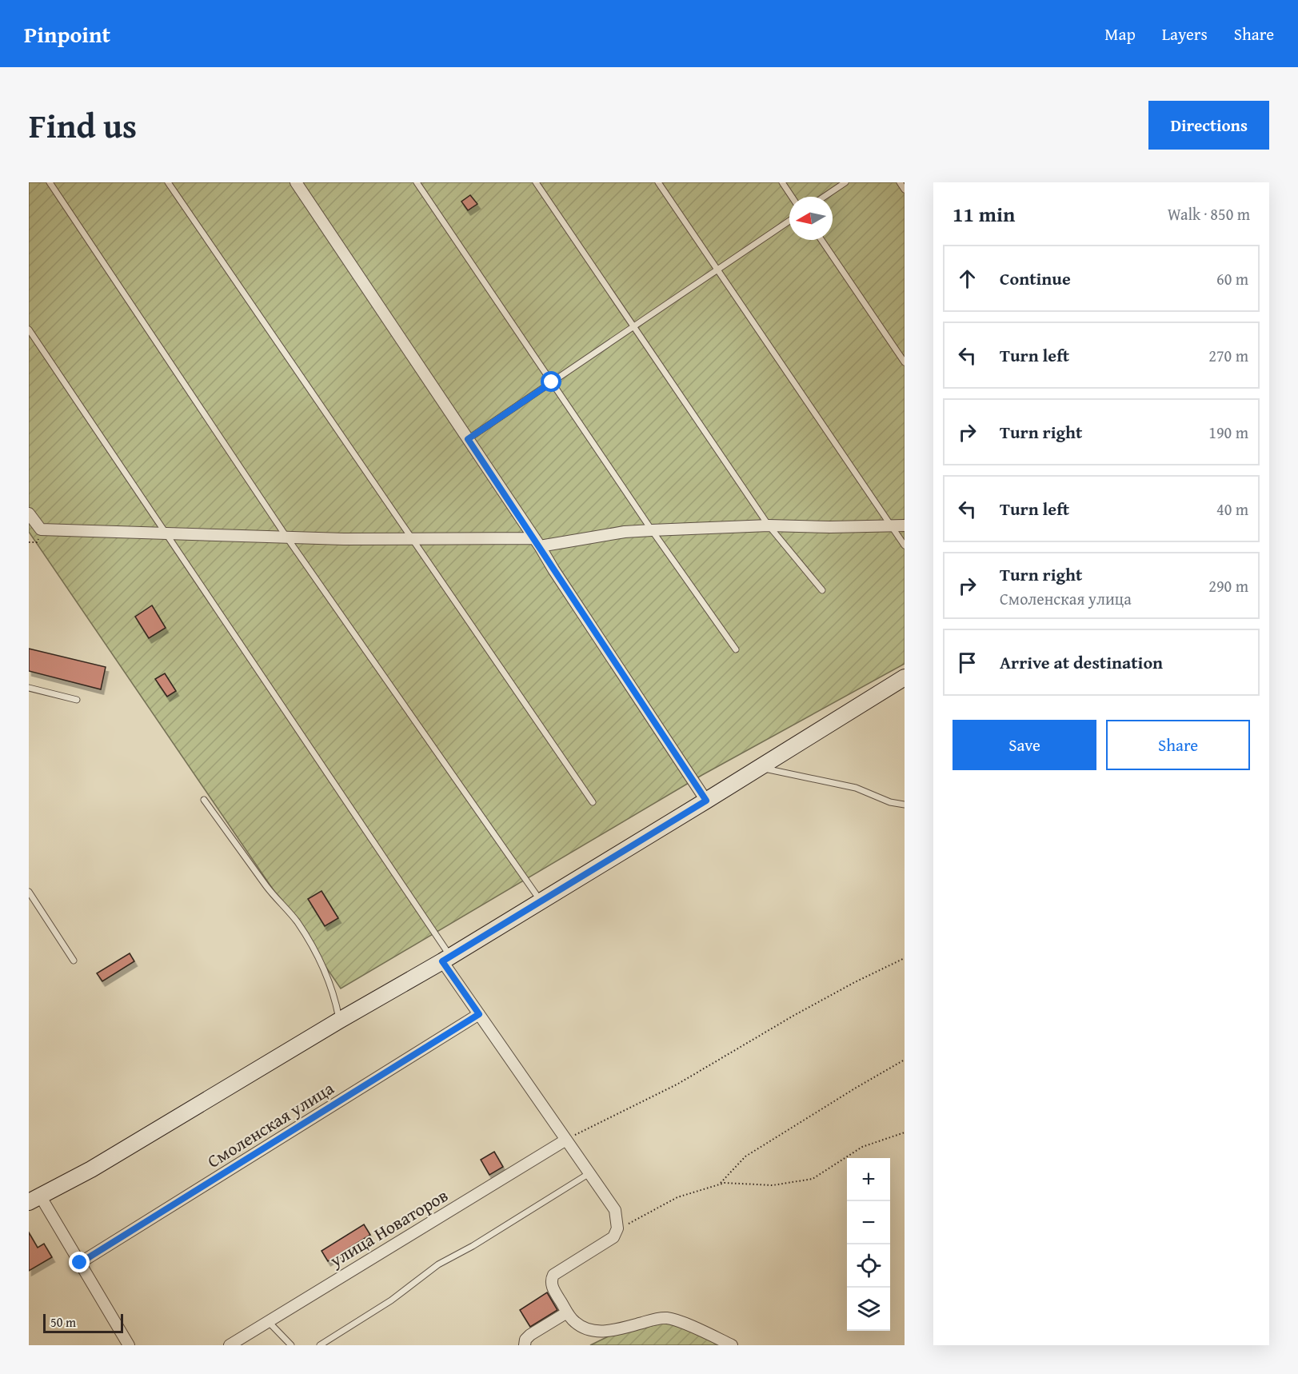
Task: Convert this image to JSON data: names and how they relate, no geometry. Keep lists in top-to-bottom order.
{
  "streets": {
    "street": ["Смоленская улица", "улица Новаторов"]
  },
  "scale_bar": "50 m",
  "north": "left",
  "page": {
    "header": "Pinpoint",
    "nav": ["Map", "Layers", "Share"],
    "title": "Find us",
    "buttons": [
      "Directions",
      ["Save", "Share"]
    ],
    "heading": ["11 min", "Walk · 850 m"],
    "list": [
      ["Continue", "60 m"],
      ["Turn left", "270 m"],
      ["Turn right", "190 m"],
      ["Turn left", "40 m"],
      ["Turn right", "Смоленская улица", "290 m"],
      "Arrive at destination"
    ],
    "map_buttons": ["+", "−"],
    "scale": "50 m"
  }
}
